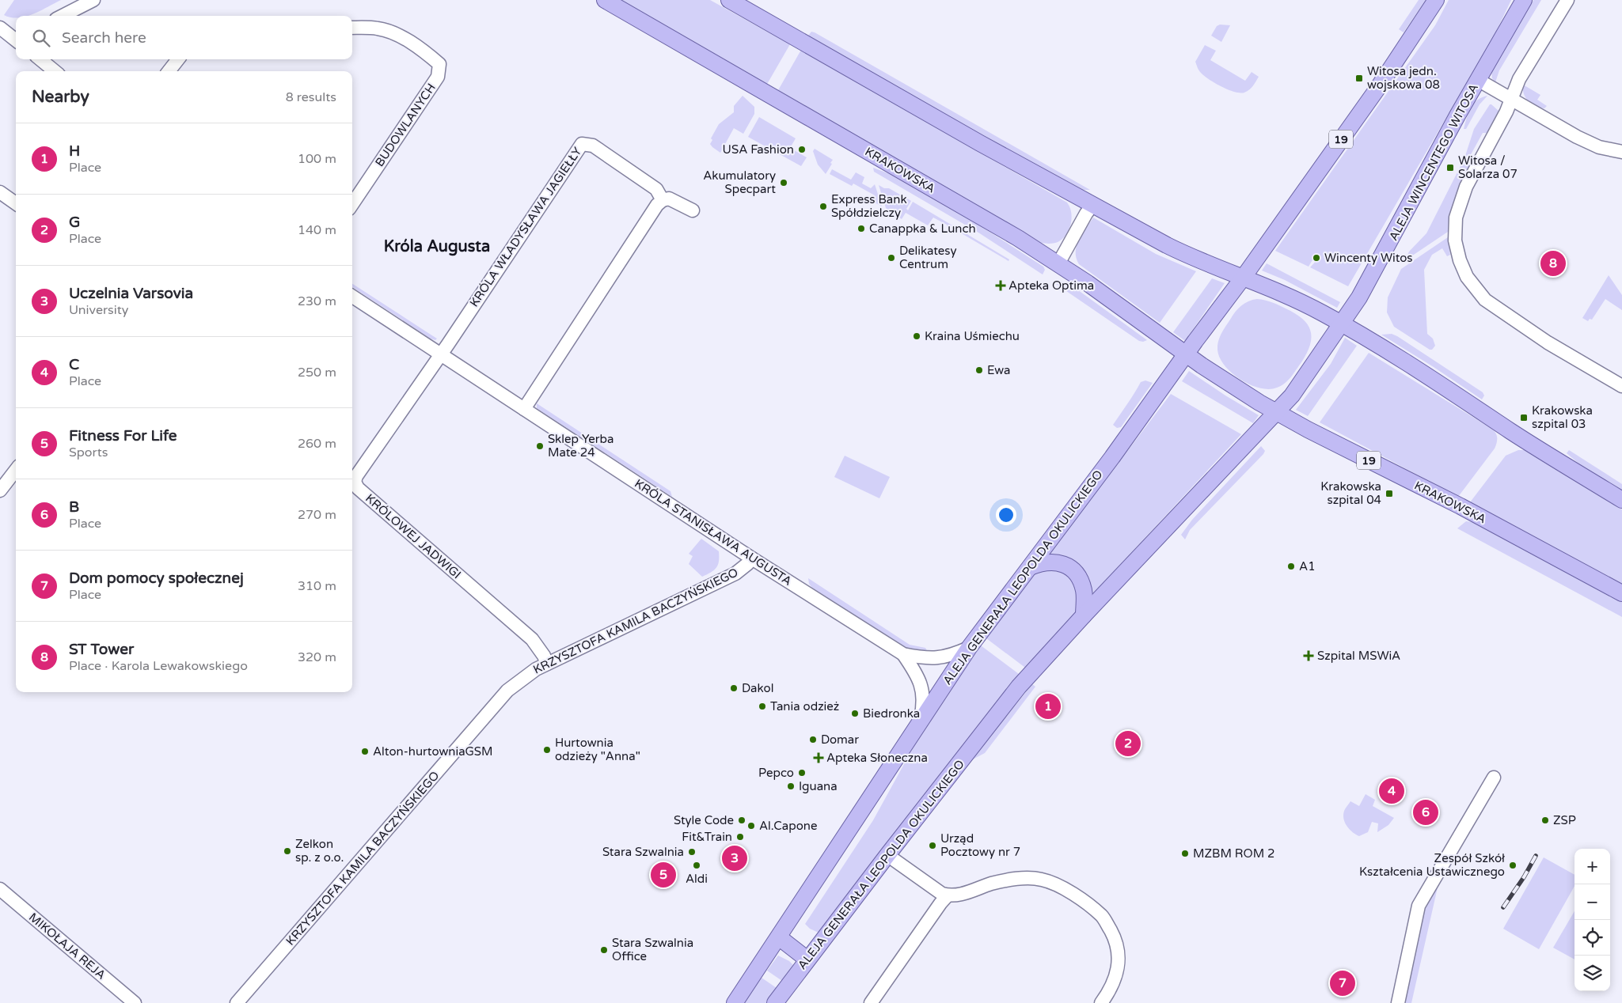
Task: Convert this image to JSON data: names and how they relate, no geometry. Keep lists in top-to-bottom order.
{
  "streets": {
    "main road": [
      "19",
      "ALEJA WINCENTEGO WITOSA",
      "KRAKOWSKA",
      "ALEJA GENERAŁA LEOPOLDA OKULICKIEGO"
    ],
    "street": [
      "BUDOWLANYCH",
      "KRÓLA WŁADYSŁAWA JAGIEŁŁY",
      "KRÓLA STANISŁAWA AUGUSTA",
      "KRÓLOWEJ JADWIGI",
      "KRZYSZTOFA KAMILA BACZYŃSKIEGO",
      "MIKOŁAJA REJA"
    ]
  },
  "crossings": [
    ["19", "ALEJA WINCENTEGO WITOSA"],
    ["19", "KRAKOWSKA"],
    ["19", "ALEJA GENERAŁA LEOPOLDA OKULICKIEGO"],
    ["ALEJA WINCENTEGO WITOSA", "KRAKOWSKA"],
    ["ALEJA WINCENTEGO WITOSA", "ALEJA GENERAŁA LEOPOLDA OKULICKIEGO"],
    ["KRAKOWSKA", "ALEJA GENERAŁA LEOPOLDA OKULICKIEGO"],
    ["KRÓLA WŁADYSŁAWA JAGIEŁŁY", "KRÓLA STANISŁAWA AUGUSTA"],
    ["KRÓLA WŁADYSŁAWA JAGIEŁŁY", "KRÓLOWEJ JADWIGI"],
    ["KRÓLA STANISŁAWA AUGUSTA", "KRÓLOWEJ JADWIGI"],
    ["KRÓLA STANISŁAWA AUGUSTA", "ALEJA GENERAŁA LEOPOLDA OKULICKIEGO"],
    ["KRÓLA STANISŁAWA AUGUSTA", "KRZYSZTOFA KAMILA BACZYŃSKIEGO"],
    ["KRÓLOWEJ JADWIGI", "KRZYSZTOFA KAMILA BACZYŃSKIEGO"]
  ],
  "districts": ["Króla Augusta"],
  "places": {
    "transit": [
      "Witosa jedn. wojskowa 08",
      "Witosa / Solarza 07",
      "Krakowska szpital 03",
      "Krakowska szpital 04"
    ],
    "other": [
      "USA Fashion",
      "Akumulatory Specpart",
      "Express Bank Spółdzielczy",
      "Canappka & Lunch",
      "Delikatesy Centrum",
      "Wincenty Witos",
      "Kraina Uśmiechu",
      "Ewa",
      "Sklep Yerba Mate 24",
      "A1",
      "Dakol",
      "Tania odzież",
      "Biedronka",
      "Domar",
      "Hurtownia odzieży \"Anna\"",
      "Alton-hurtowniaGSM",
      "Pepco",
      "Iguana",
      "Style Code",
      "ZSP",
      "Al.Capone",
      "Fit&Train",
      "Urząd Pocztowy nr 7",
      "Zelkon sp. z o.o.",
      "Stara Szwalnia",
      "MZBM ROM 2",
      "Aldi",
      "Zespół Szkół Kształcenia Ustawicznego",
      "Stara Szwalnia Office"
    ],
    "health": ["Apteka Optima", "Szpital MSWiA", "Apteka Słoneczna"]
  },
  "page": {
    "search": "Search here",
    "heading": ["Nearby", "8 results"],
    "list": [
      {
        "mark": "1",
        "name": "H",
        "note": "Place",
        "value": "100 m"
      },
      {
        "mark": "2",
        "name": "G",
        "note": "Place",
        "value": "140 m"
      },
      {
        "mark": "3",
        "name": "Uczelnia Varsovia",
        "note": "University",
        "value": "230 m"
      },
      {
        "mark": "4",
        "name": "C",
        "note": "Place",
        "value": "250 m"
      },
      {
        "mark": "5",
        "name": "Fitness For Life",
        "note": "Sports",
        "value": "260 m"
      },
      {
        "mark": "6",
        "name": "B",
        "note": "Place",
        "value": "270 m"
      },
      {
        "mark": "7",
        "name": "Dom pomocy społecznej",
        "note": "Place",
        "value": "310 m"
      },
      {
        "mark": "8",
        "name": "ST Tower",
        "note": "Place · Karola Lewakowskiego",
        "value": "320 m"
      }
    ],
    "pins": [
      "8",
      "1",
      "2",
      "4",
      "6",
      "3",
      "5",
      "7"
    ],
    "map_buttons": ["+", "−"]
  }
}
